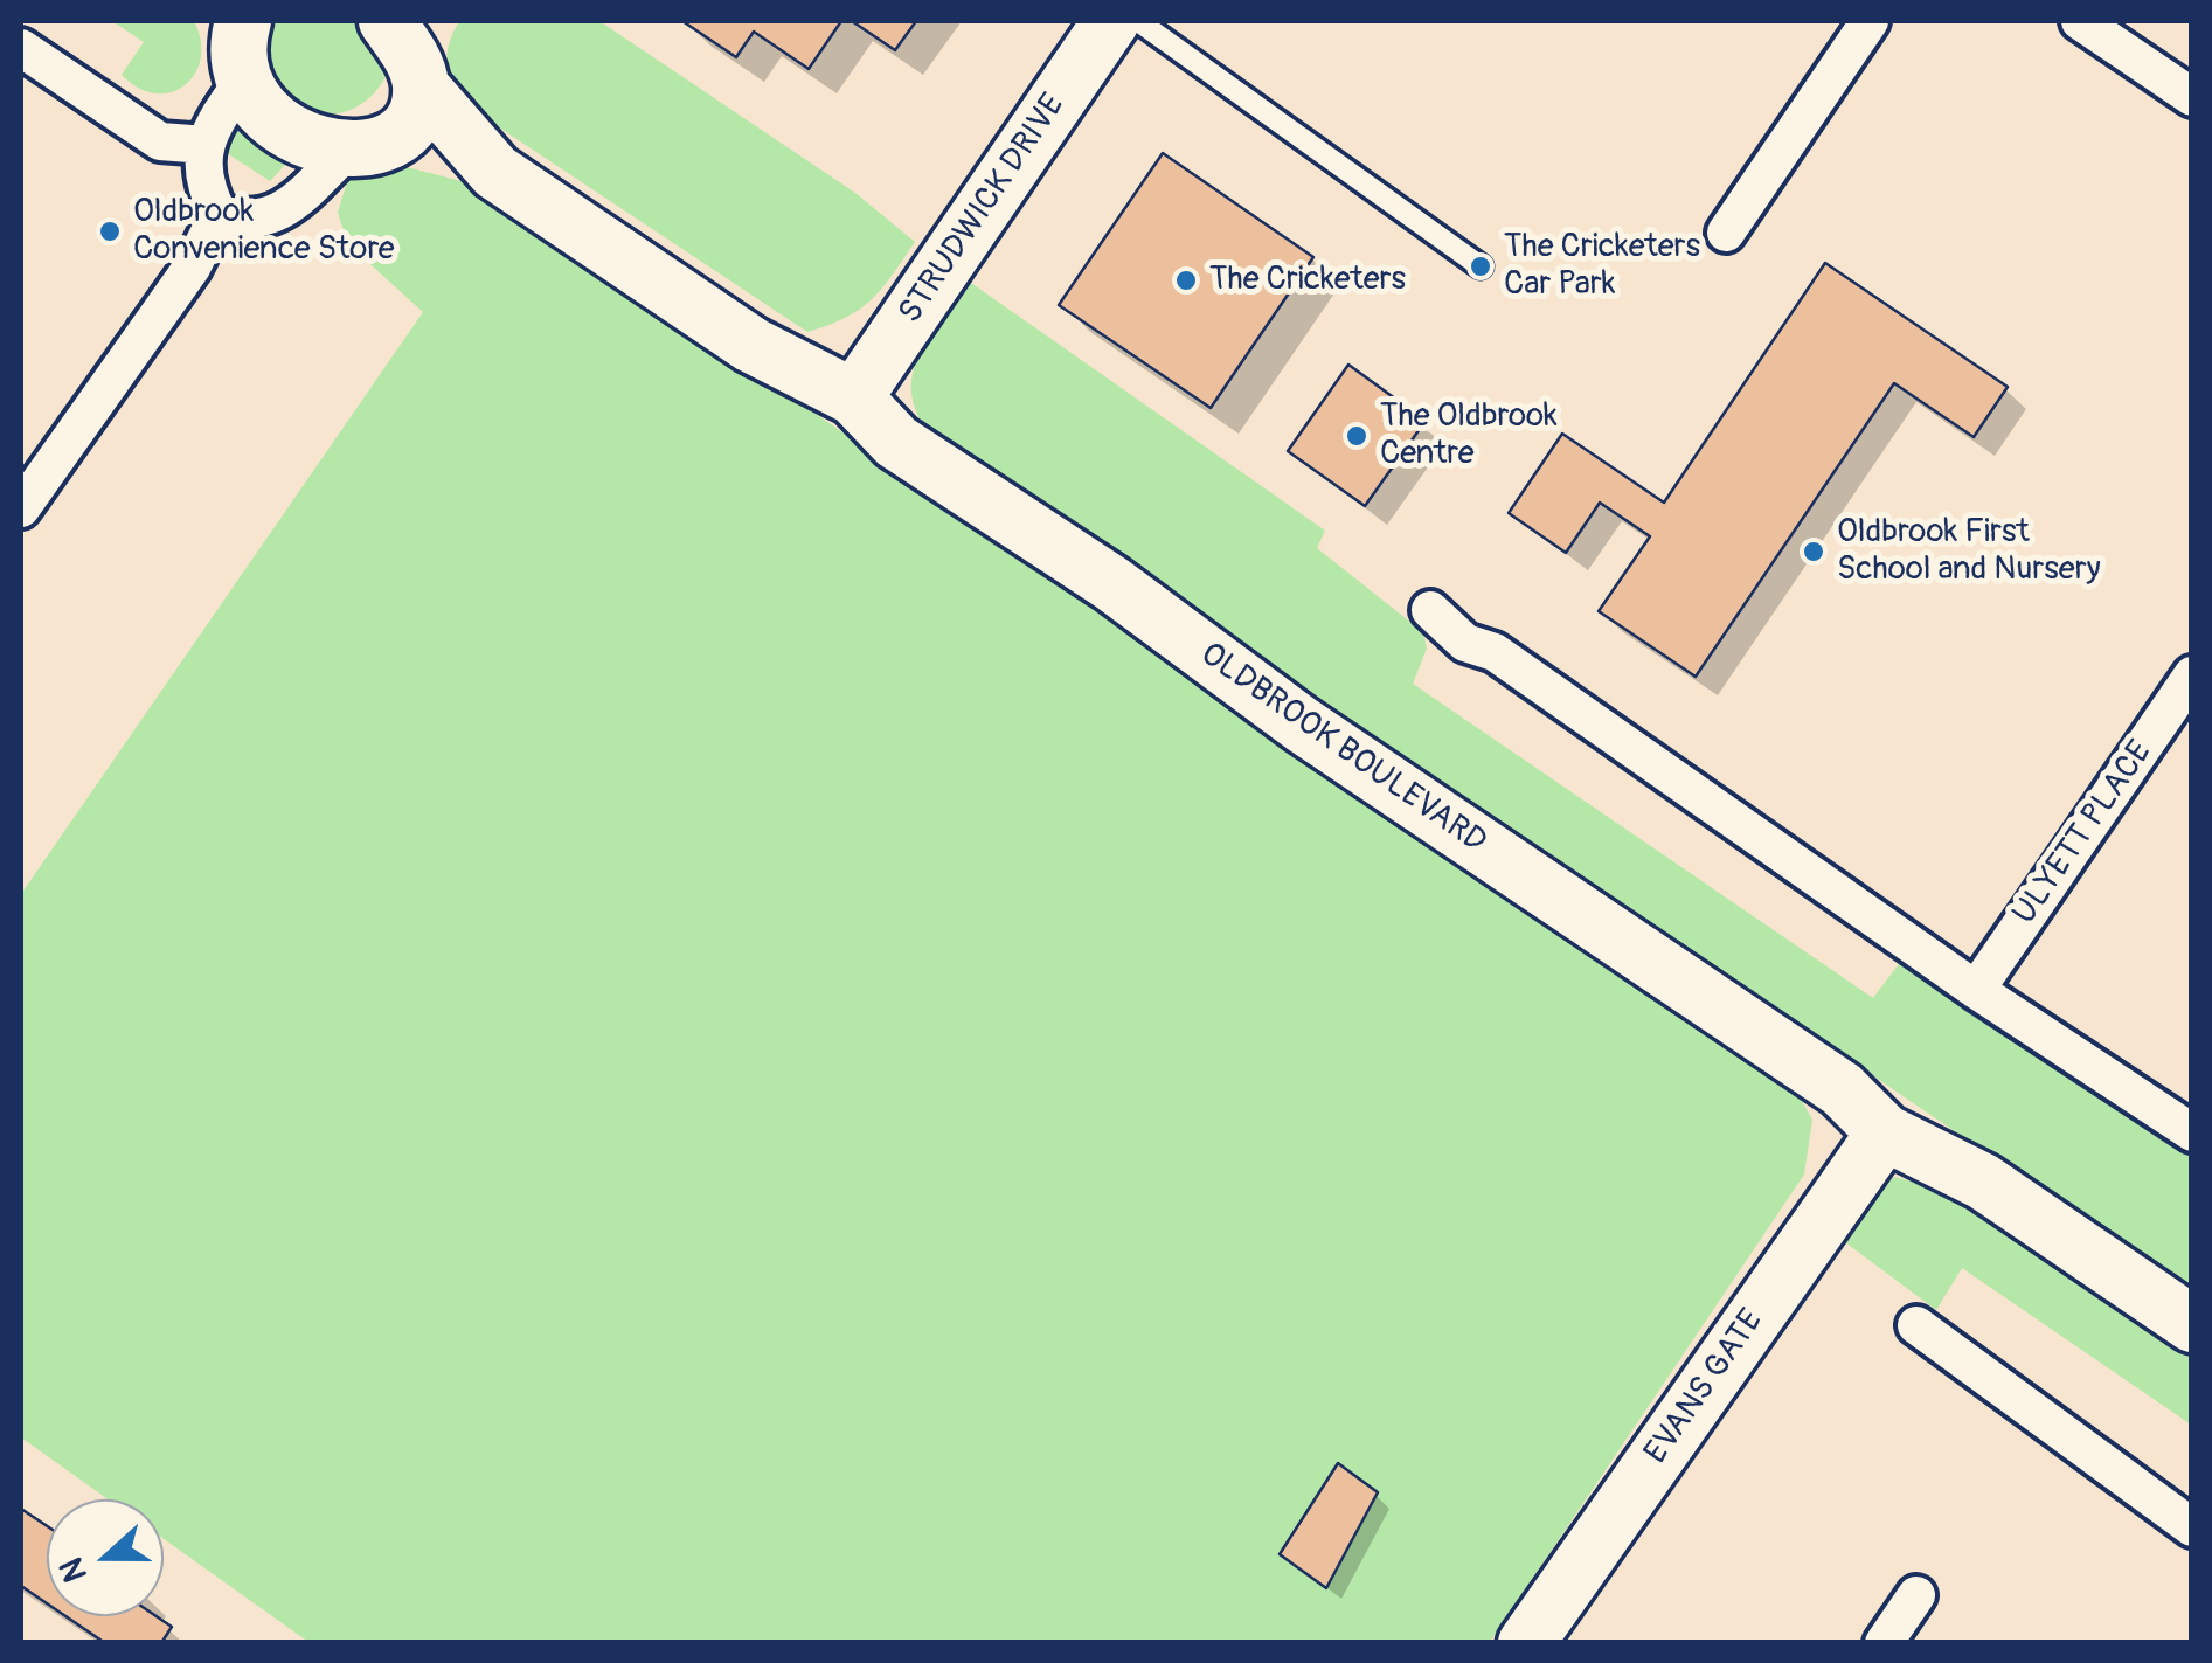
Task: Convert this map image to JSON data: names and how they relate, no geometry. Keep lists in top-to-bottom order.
{
  "streets": {
    "street": [
      "STRUDWICK DRIVE",
      "OLDBROOK BOULEVARD",
      "ULYETT PLACE",
      "EVANS GATE"
    ]
  },
  "crossings": [
    ["STRUDWICK DRIVE", "OLDBROOK BOULEVARD"],
    ["OLDBROOK BOULEVARD", "EVANS GATE"]
  ],
  "places": [
    "Oldbrook Convenience Store",
    "The Cricketers Car Park",
    "The Cricketers",
    "The Oldbrook Centre",
    "Oldbrook First School and Nursery"
  ],
  "north": "left"
}
